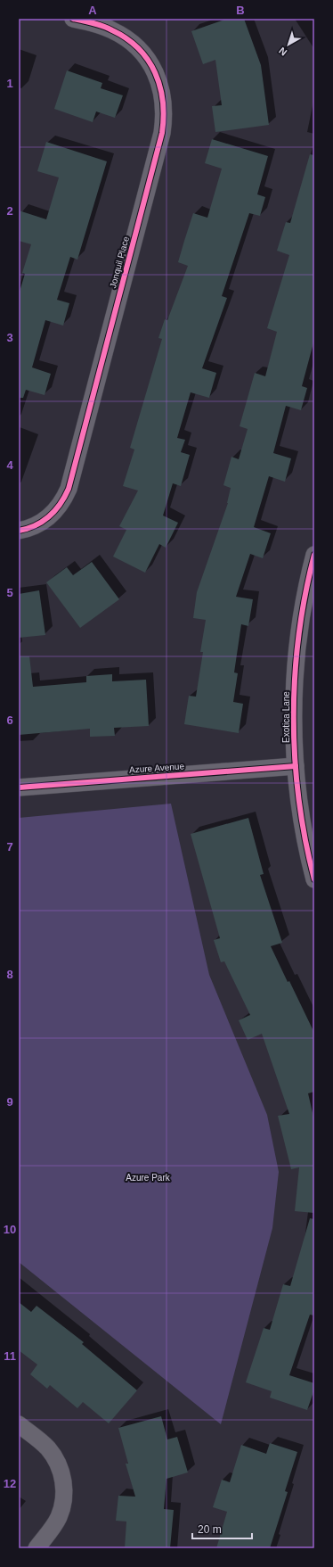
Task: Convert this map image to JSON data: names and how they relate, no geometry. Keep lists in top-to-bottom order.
{
  "streets": {
    "street": ["Jonquil Place", "Exotica Lane", "Azure Avenue"]
  },
  "crossings": [
    ["Exotica Lane", "Azure Avenue"]
  ],
  "parks": ["Azure Park"],
  "scale_bar": "20 m",
  "north": "bottom left",
  "grid": {
    "columns": ["A", "B"],
    "rows": [
      "1",
      "2",
      "3",
      "4",
      "5",
      "6",
      "7",
      "8",
      "9",
      "10",
      "11",
      "12"
    ]
  }
}
